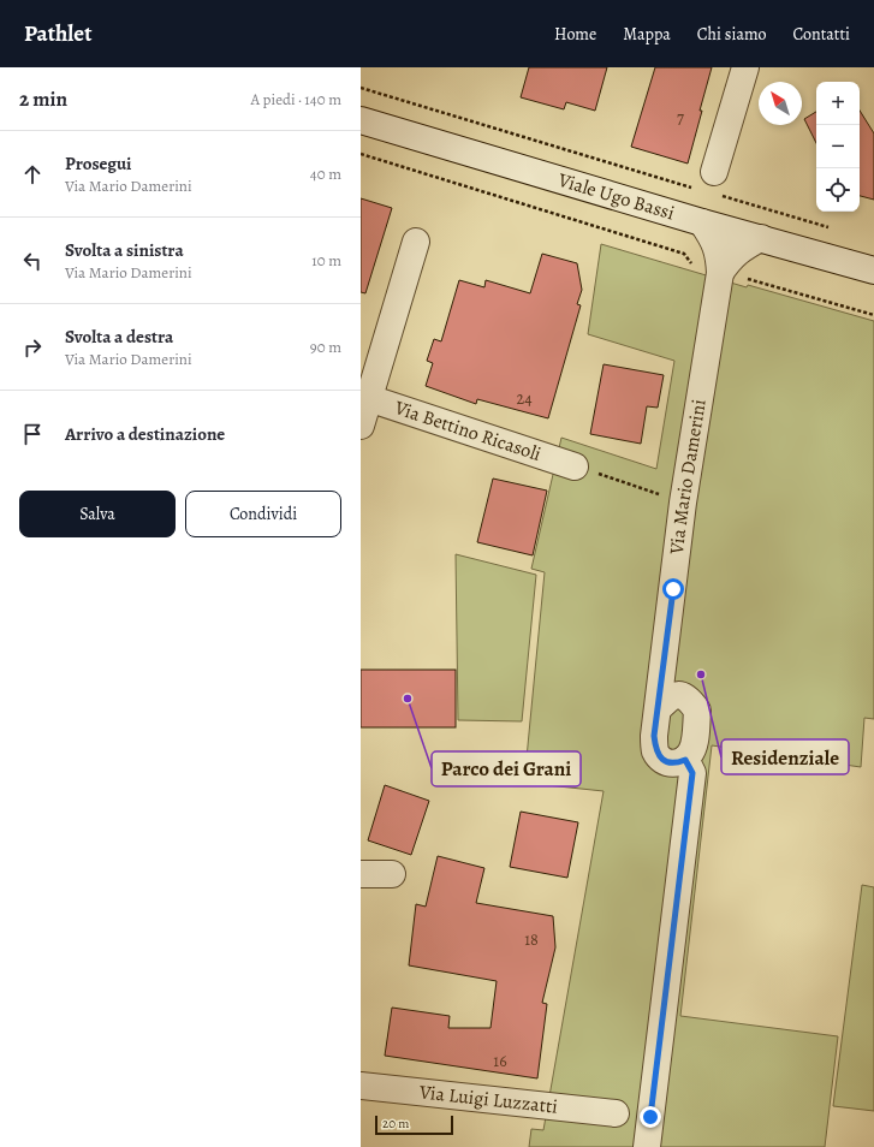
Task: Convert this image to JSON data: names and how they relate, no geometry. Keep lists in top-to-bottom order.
{
  "streets": {
    "street": [
      "Viale Ugo Bassi",
      "Via Bettino Ricasoli",
      "Via Mario Damerini",
      "Via Luigi Luzzatti"
    ]
  },
  "crossings": [
    ["Viale Ugo Bassi", "Via Mario Damerini"]
  ],
  "places": ["Residenziale", "Parco dei Grani"],
  "house_numbers": [
    "7",
    "24",
    "18",
    "16"
  ],
  "scale_bar": "20 m",
  "north": "top left",
  "page": {
    "header": "Pathlet",
    "nav": [
      "Home",
      "Mappa",
      "Chi siamo",
      "Contatti"
    ],
    "heading": ["2 min", "A piedi · 140 m"],
    "map_buttons": ["+", "−"],
    "list": [
      ["Prosegui", "Via Mario Damerini", "40 m"],
      ["Svolta a sinistra", "Via Mario Damerini", "10 m"],
      ["Svolta a destra", "Via Mario Damerini", "90 m"],
      "Arrivo a destinazione"
    ],
    "buttons": ["Salva", "Condividi"],
    "scale": "20 m"
  }
}
